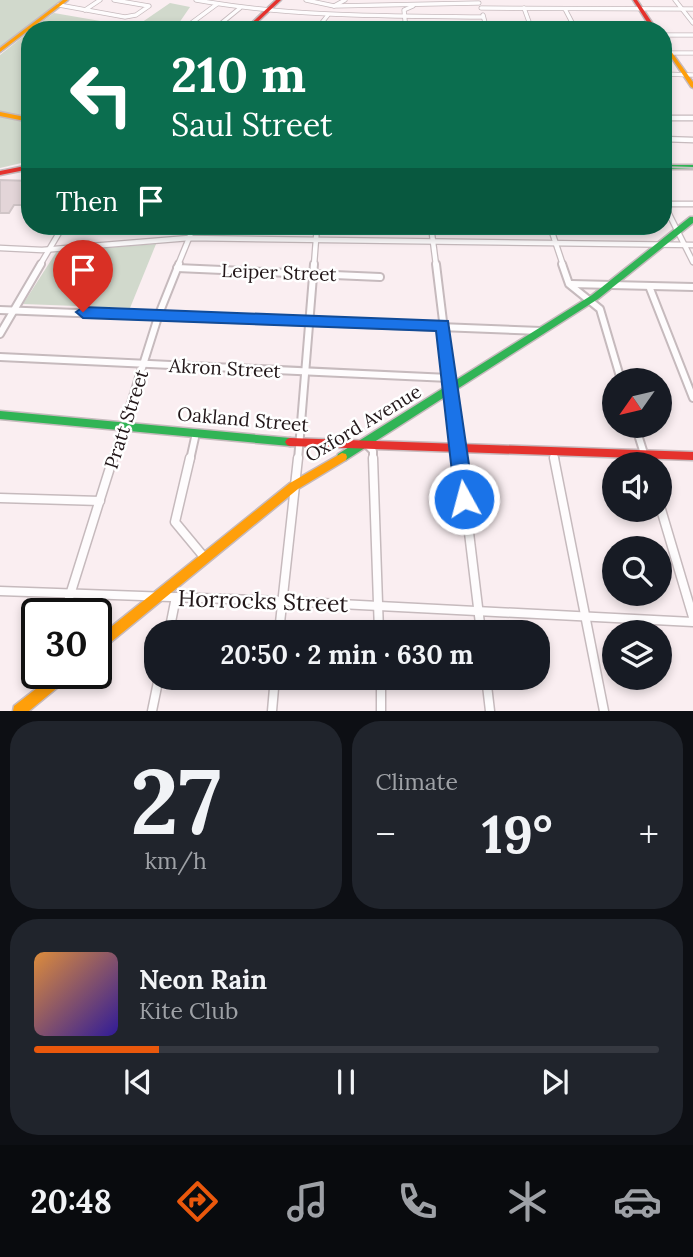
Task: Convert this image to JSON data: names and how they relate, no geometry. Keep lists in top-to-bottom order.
{
  "streets": {
    "street": [
      "Leiper Street",
      "Akron Street",
      "Pratt Street",
      "Oakland Street",
      "Oxford Avenue",
      "Horrocks Street"
    ]
  },
  "crossings": [
    ["Leiper Street", "Pratt Street"],
    ["Akron Street", "Pratt Street"],
    ["Pratt Street", "Oakland Street"],
    ["Pratt Street", "Horrocks Street"],
    ["Oakland Street", "Oxford Avenue"],
    ["Oxford Avenue", "Horrocks Street"]
  ],
  "north": "bottom left",
  "page": {
    "turn": ["210 m", "Saul Street"],
    "then": "Then",
    "limit": "30",
    "trip": "20:50 · 2 min · 630 m",
    "tile": [
      ["27", "km/h"],
      "Climate"
    ],
    "heat": ["−", "19°", "+"],
    "song": ["Neon Rain", "Kite Club"],
    "tabs": "20:48"
  }
}
